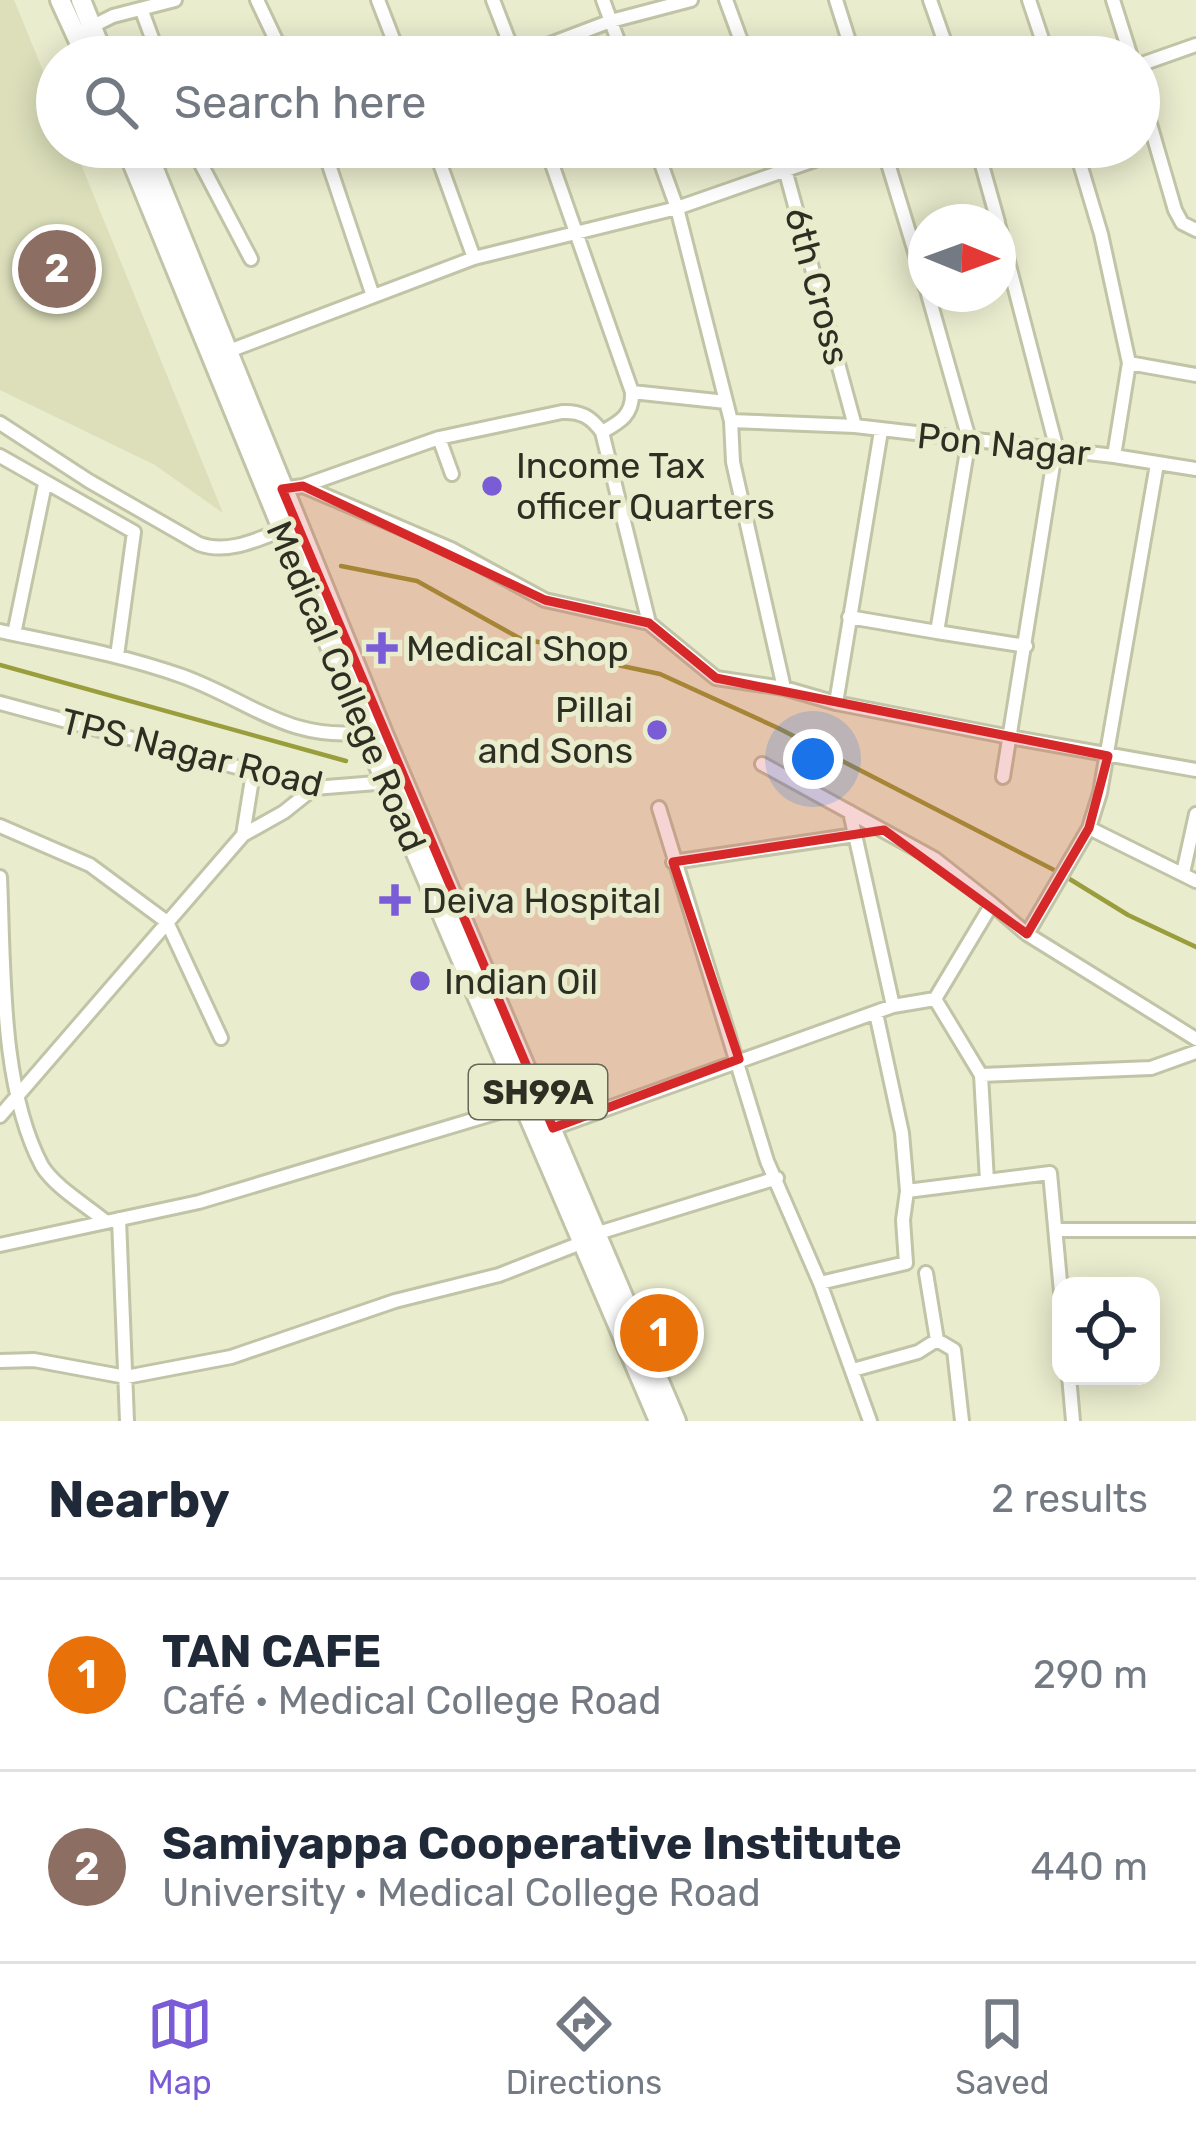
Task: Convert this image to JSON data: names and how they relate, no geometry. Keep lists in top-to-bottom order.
{
  "streets": {
    "main road": ["Medical College Road", "SH99A"],
    "street": ["6th Cross", "Pon Nagar", "TPS Nagar Road"]
  },
  "crossings": [
    ["6th Cross", "Pon Nagar"],
    ["Medical College Road", "TPS Nagar Road"]
  ],
  "places": {
    "other": ["Income Tax officer Quarters", "Pillai and Sons", "Indian Oil"],
    "health": ["Medical Shop", "Deiva Hospital"]
  },
  "north": "right",
  "page": {
    "search": "Search here",
    "pins": ["2", "1"],
    "heading": ["Nearby", "2 results"],
    "list": [
      {
        "mark": "1",
        "name": "TAN CAFE",
        "note": "Café · Medical College Road",
        "value": "290 m"
      },
      {
        "mark": "2",
        "name": "Samiyappa Cooperative Institute",
        "note": "University · Medical College Road",
        "value": "440 m"
      }
    ],
    "nav": ["Map", "Directions", "Saved"]
  }
}
